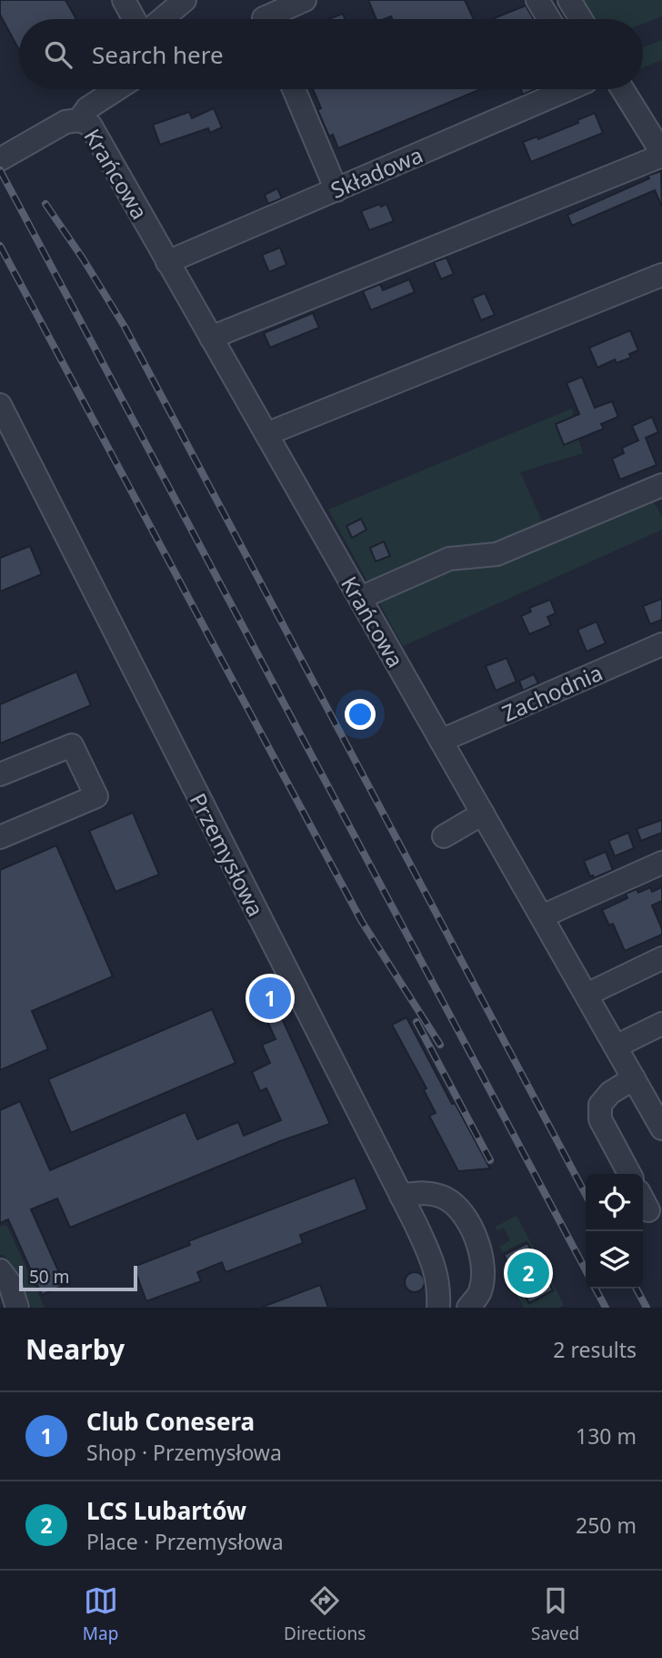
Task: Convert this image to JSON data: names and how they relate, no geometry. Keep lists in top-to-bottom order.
{
  "streets": {
    "street": [
      "Składowa",
      "Krańcowa",
      "Zachodnia",
      "Przemysłowa"
    ]
  },
  "crossings": [
    ["Składowa", "Krańcowa"],
    ["Krańcowa", "Zachodnia"]
  ],
  "scale_bar": "50 m",
  "page": {
    "search": "Search here",
    "pins": ["1", "2"],
    "scale": "50 m",
    "heading": ["Nearby", "2 results"],
    "list": [
      {
        "mark": "1",
        "name": "Club Conesera",
        "note": "Shop · Przemysłowa",
        "value": "130 m"
      },
      {
        "mark": "2",
        "name": "LCS Lubartów",
        "note": "Place · Przemysłowa",
        "value": "250 m"
      }
    ],
    "nav": ["Map", "Directions", "Saved"]
  }
}
